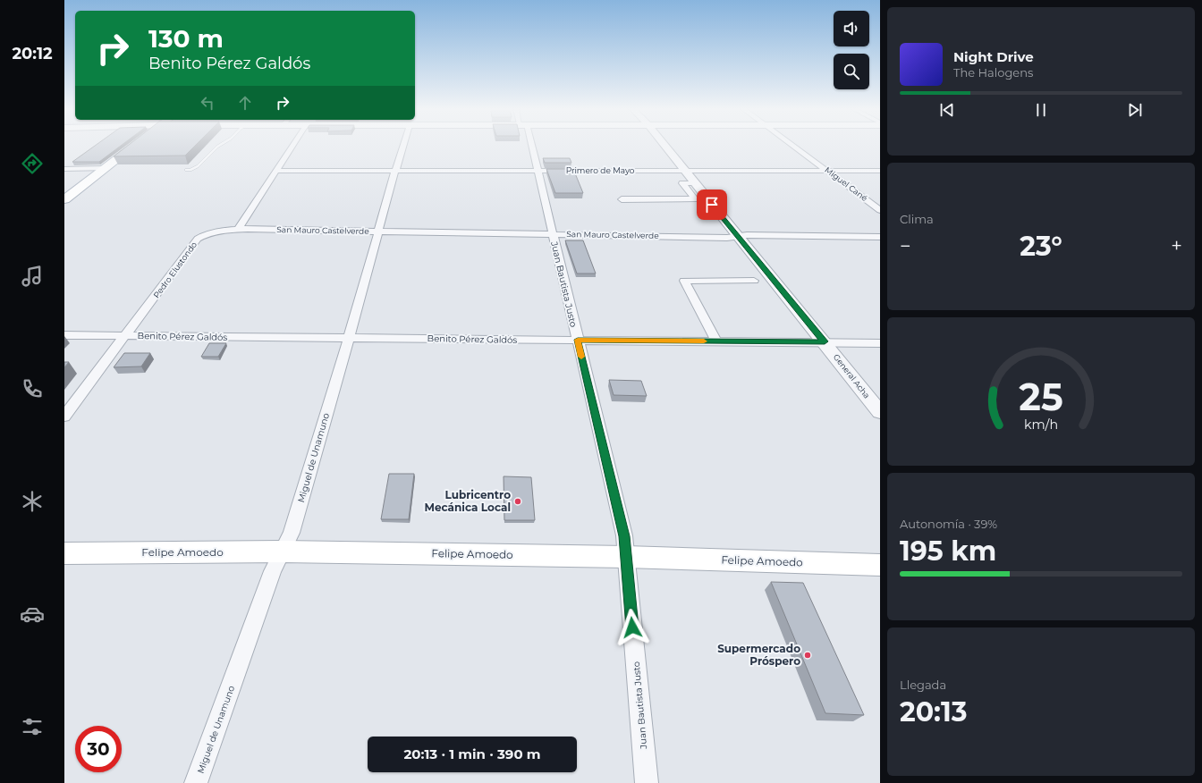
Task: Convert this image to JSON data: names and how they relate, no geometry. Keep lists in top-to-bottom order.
{
  "streets": {
    "main road": ["Felipe Amoedo"],
    "street": [
      "Primero de Mayo",
      "Miguel Cané",
      "San Mauro Castelverde",
      "Pedro Elustondo",
      "Juan Bautista Justo",
      "Benito Pérez Galdós",
      "General Acha",
      "Miguel de Unamuno"
    ]
  },
  "crossings": [
    ["Primero de Mayo", "Miguel Cané"],
    ["Primero de Mayo", "Juan Bautista Justo"],
    ["Primero de Mayo", "General Acha"],
    ["Primero de Mayo", "Miguel de Unamuno"],
    ["San Mauro Castelverde", "Pedro Elustondo"],
    ["San Mauro Castelverde", "Juan Bautista Justo"],
    ["San Mauro Castelverde", "General Acha"],
    ["San Mauro Castelverde", "Miguel de Unamuno"],
    ["Pedro Elustondo", "Benito Pérez Galdós"],
    ["Juan Bautista Justo", "Benito Pérez Galdós"],
    ["Juan Bautista Justo", "Felipe Amoedo"],
    ["Benito Pérez Galdós", "General Acha"],
    ["Benito Pérez Galdós", "Miguel de Unamuno"],
    ["Miguel de Unamuno", "Felipe Amoedo"]
  ],
  "places": ["Lubricentro Mecánica Local", "Supermercado Próspero"],
  "page": {
    "tabs": "20:12",
    "turn": ["130 m", "Benito Pérez Galdós"],
    "song": ["Night Drive", "The Halogens"],
    "tile": [
      "Clima",
      ["Autonomía · 39%", "195 km"],
      ["Llegada", "20:13"]
    ],
    "heat": ["−", "23°", "+"],
    "limit": "30",
    "trip": "20:13 · 1 min · 390 m",
    "gauge": ["25", "km/h"]
  }
}
